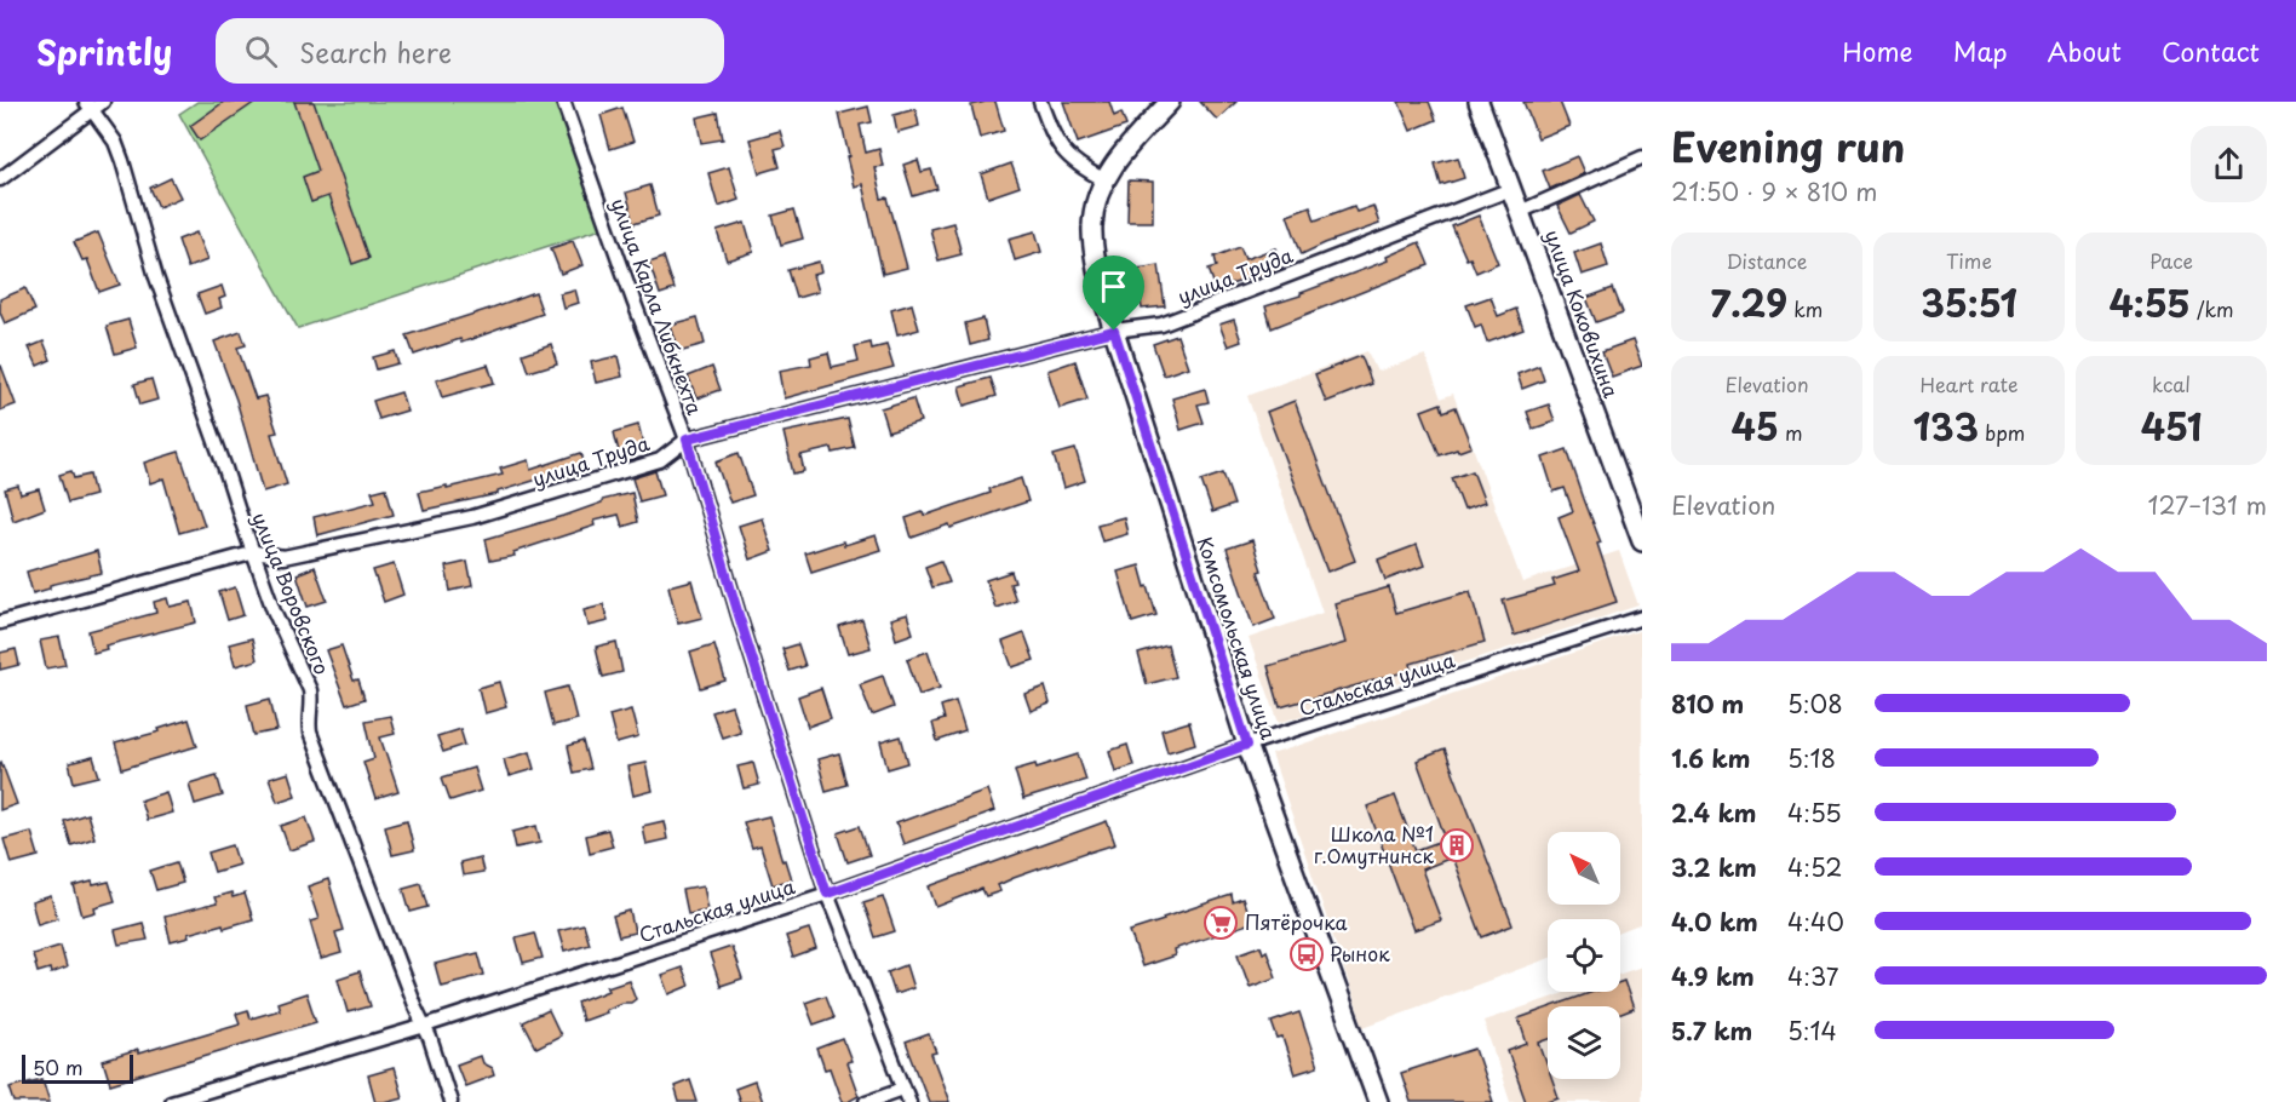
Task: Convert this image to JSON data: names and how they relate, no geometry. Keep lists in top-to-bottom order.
{
  "streets": {
    "main road": ["улица Коковихина", "Комсомольская улица"],
    "street": [
      "улица Труда",
      "улица Карла Либкнехта",
      "улица Воровского",
      "Стальская улица"
    ]
  },
  "crossings": [
    ["улица Труда", "улица Карла Либкнехта"],
    ["улица Труда", "улица Коковихина"],
    ["улица Труда", "улица Воровского"],
    ["улица Труда", "Комсомольская улица"],
    ["улица Карла Либкнехта", "Стальская улица"],
    ["улица Воровского", "Стальская улица"],
    ["Комсомольская улица", "Стальская улица"]
  ],
  "places": {
    "building": ["Школа №1 г.Омутнинск"],
    "supermarket": ["Пятёрочка"],
    "bus stop": ["Рынок"]
  },
  "scale_bar": "50 m",
  "north": "top left",
  "page": {
    "header": "Sprintly",
    "search": "Search here",
    "nav": [
      "Home",
      "Map",
      "About",
      "Contact"
    ],
    "heading": ["Evening run", "21:50 · 9 × 810 m"],
    "stats": [
      ["Distance", "7.29 km"],
      ["Time", "35:51"],
      ["Pace", "4:55 /km"],
      ["Elevation", "45 m"],
      ["Heart rate", "133 bpm"],
      ["kcal", "451"]
    ],
    "chart": ["Elevation", "127–131 m"],
    "list": [
      {
        "name": "810 m",
        "note": "5:08"
      },
      {
        "name": "1.6 km",
        "note": "5:18"
      },
      {
        "name": "2.4 km",
        "note": "4:55"
      },
      {
        "name": "3.2 km",
        "note": "4:52"
      },
      {
        "name": "4.0 km",
        "note": "4:40"
      },
      {
        "name": "4.9 km",
        "note": "4:37"
      },
      {
        "name": "5.7 km",
        "note": "5:14"
      }
    ],
    "scale": "50 m"
  }
}
